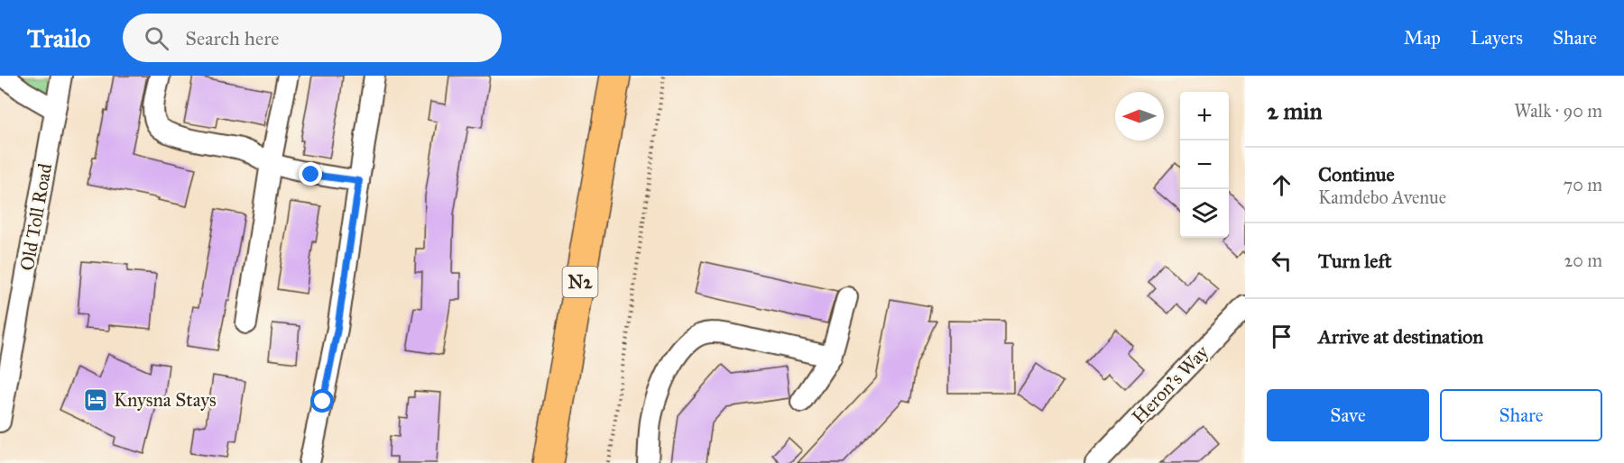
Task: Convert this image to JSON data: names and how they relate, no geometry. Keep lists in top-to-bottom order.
{
  "streets": {
    "highway": ["N2"],
    "street": ["Old Toll Road", "Heron's Way"]
  },
  "places": {
    "hotel": ["Knysna Stays"]
  },
  "north": "left",
  "page": {
    "header": "Trailo",
    "search": "Search here",
    "nav": ["Map", "Layers", "Share"],
    "heading": ["2 min", "Walk · 90 m"],
    "map_buttons": ["+", "−"],
    "list": [
      ["Continue", "Kamdebo Avenue", "70 m"],
      ["Turn left", "20 m"],
      "Arrive at destination"
    ],
    "buttons": ["Save", "Share"]
  }
}
